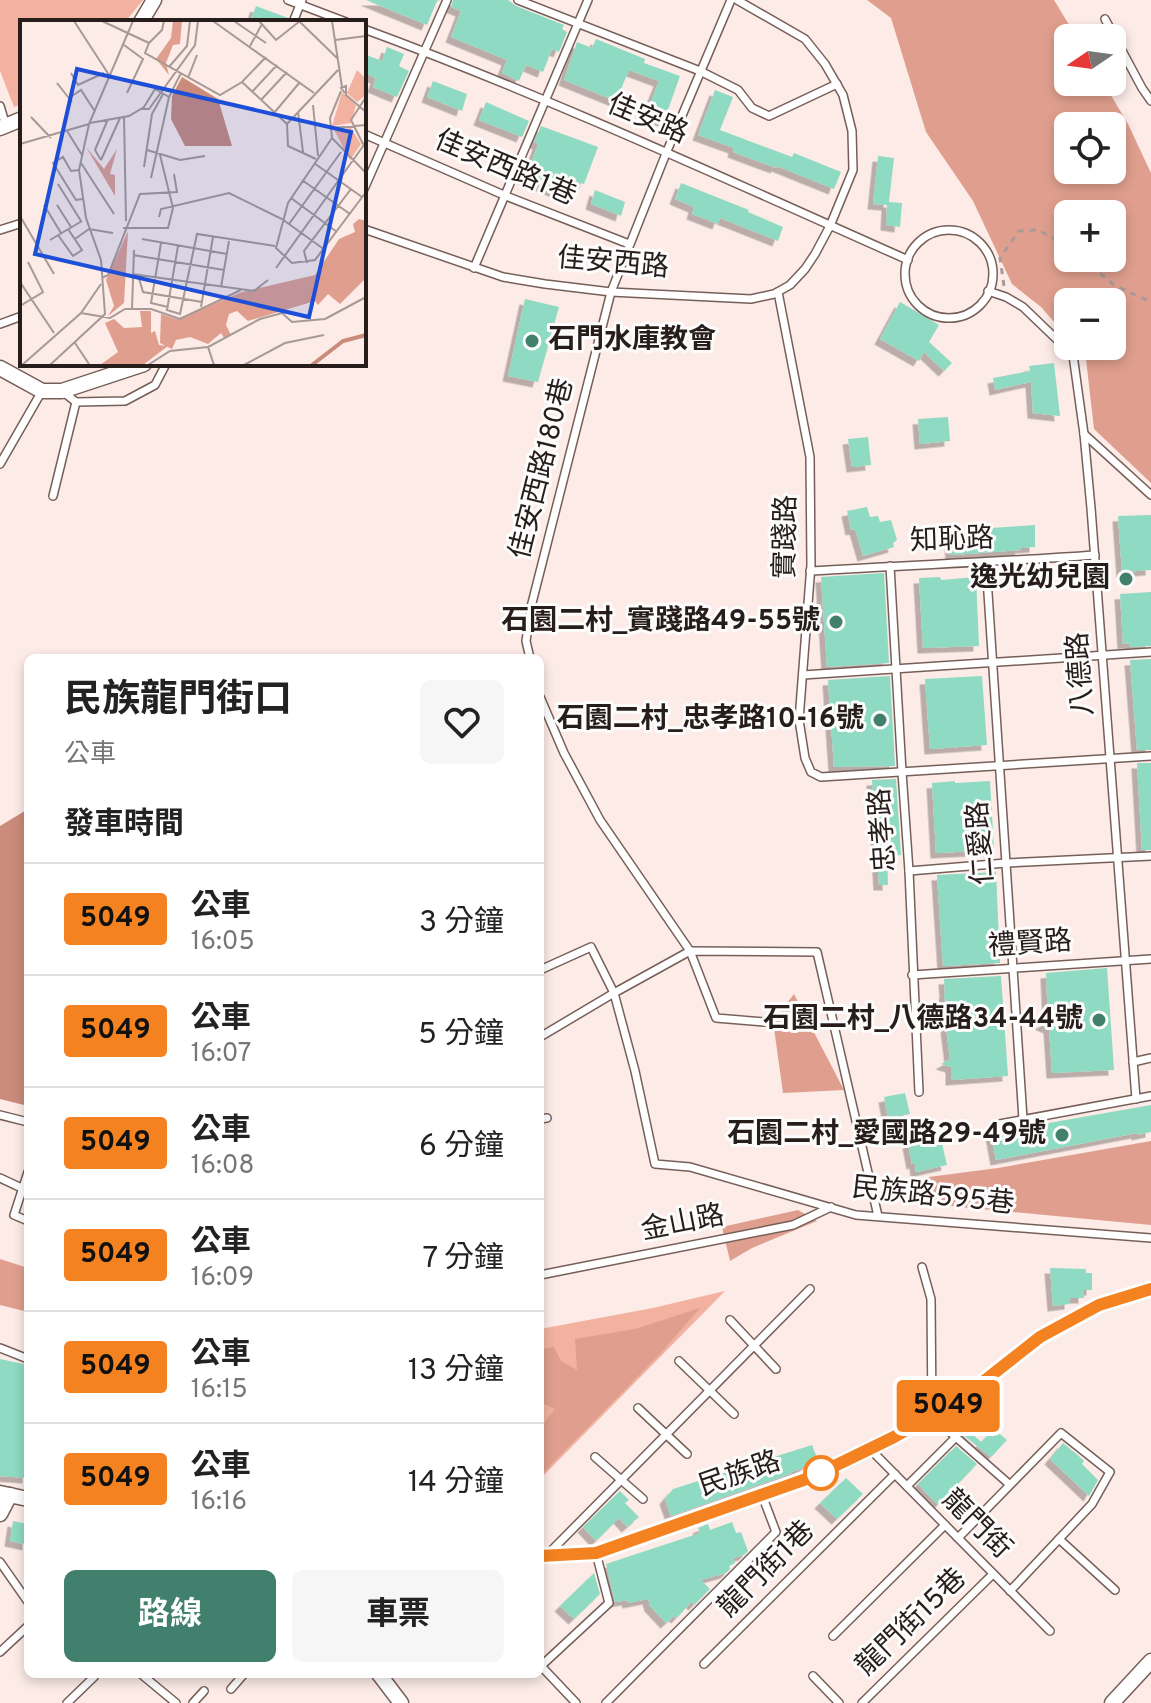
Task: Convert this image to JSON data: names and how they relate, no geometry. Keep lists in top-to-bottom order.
{
  "streets": {
    "street": ["民族路"],
    "lane": [
      "佳安路",
      "佳安西路1巷",
      "佳安西路",
      "佳安西路180巷",
      "實踐路",
      "知恥路",
      "八德路",
      "忠孝路",
      "仁愛路",
      "禮賢路",
      "民族路595巷",
      "金山路",
      "龍門街",
      "龍門街1巷",
      "龍門街15巷"
    ]
  },
  "crossings": [
    ["佳安路", "佳安西路180巷"],
    ["佳安路", "八德路"],
    ["佳安西路1巷", "佳安西路180巷"],
    ["佳安西路", "佳安西路180巷"],
    ["佳安西路", "實踐路"],
    ["實踐路", "知恥路"],
    ["實踐路", "忠孝路"],
    ["知恥路", "八德路"],
    ["知恥路", "忠孝路"],
    ["知恥路", "仁愛路"],
    ["八德路", "禮賢路"],
    ["忠孝路", "禮賢路"],
    ["仁愛路", "禮賢路"],
    ["民族路595巷", "金山路"],
    ["民族路", "龍門街"],
    ["龍門街", "龍門街1巷"],
    ["龍門街", "龍門街15巷"]
  ],
  "places": [
    "石門水庫教會",
    "逸光幼兒園",
    "石園二村_實踐路49-55號",
    "石園二村_忠孝路10-16號",
    "石園二村_八德路34-44號",
    "石園二村_愛國路29-49號"
  ],
  "lines": ["bus line 5049"],
  "north": "left",
  "page": {
    "on_map": "5049",
    "map_buttons": ["+", "−"],
    "heading": [
      ["民族龍門街口", "公車"],
      "發車時間"
    ],
    "list": [
      {
        "mark": "5049",
        "name": "公車",
        "note": "16:05",
        "value": "3 分鐘"
      },
      {
        "mark": "5049",
        "name": "公車",
        "note": "16:07",
        "value": "5 分鐘"
      },
      {
        "mark": "5049",
        "name": "公車",
        "note": "16:08",
        "value": "6 分鐘"
      },
      {
        "mark": "5049",
        "name": "公車",
        "note": "16:09",
        "value": "7 分鐘"
      },
      {
        "mark": "5049",
        "name": "公車",
        "note": "16:15",
        "value": "13 分鐘"
      },
      {
        "mark": "5049",
        "name": "公車",
        "note": "16:16",
        "value": "14 分鐘"
      }
    ],
    "buttons": ["路線", "車票"]
  }
}
